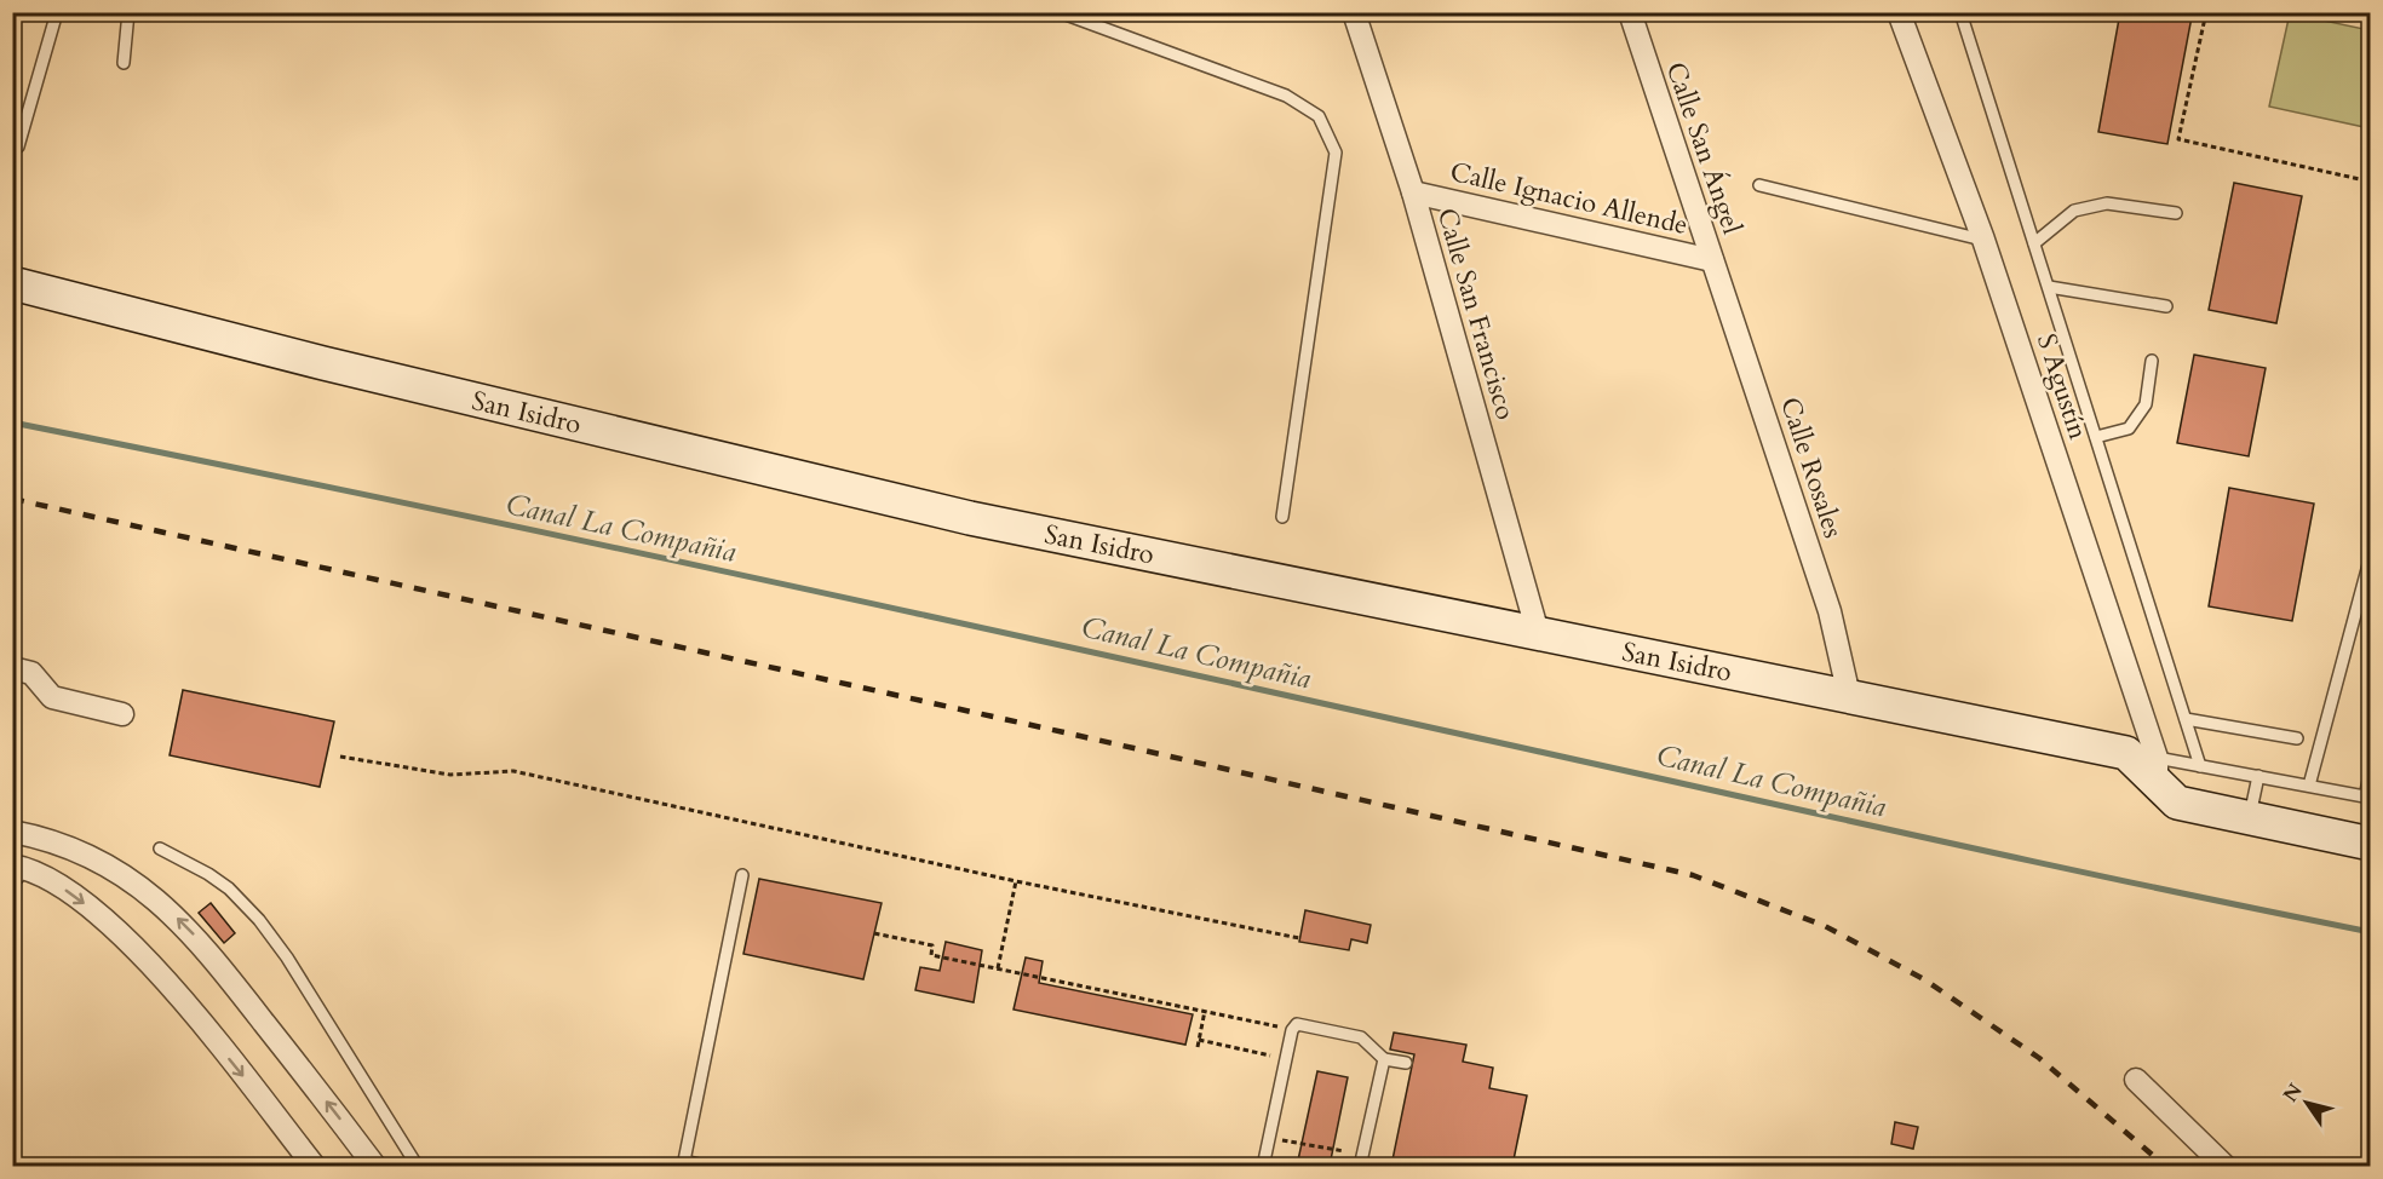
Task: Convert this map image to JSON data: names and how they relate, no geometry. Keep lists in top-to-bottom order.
{
  "streets": {
    "main road": ["San Isidro"],
    "street": [
      "Calle San Ángel",
      "Calle Ignacio Allende",
      "Calle San Francisco",
      "S Agustín",
      "Calle Rosales"
    ]
  },
  "crossings": [
    ["Calle San Ángel", "Calle Ignacio Allende"],
    ["Calle San Ángel", "Calle Rosales"],
    ["Calle Ignacio Allende", "Calle San Francisco"],
    ["Calle Ignacio Allende", "Calle Rosales"],
    ["Calle San Francisco", "San Isidro"],
    ["S Agustín", "San Isidro"],
    ["San Isidro", "Calle Rosales"]
  ],
  "water": ["Canal La Compañia"],
  "north": "top left"
}
